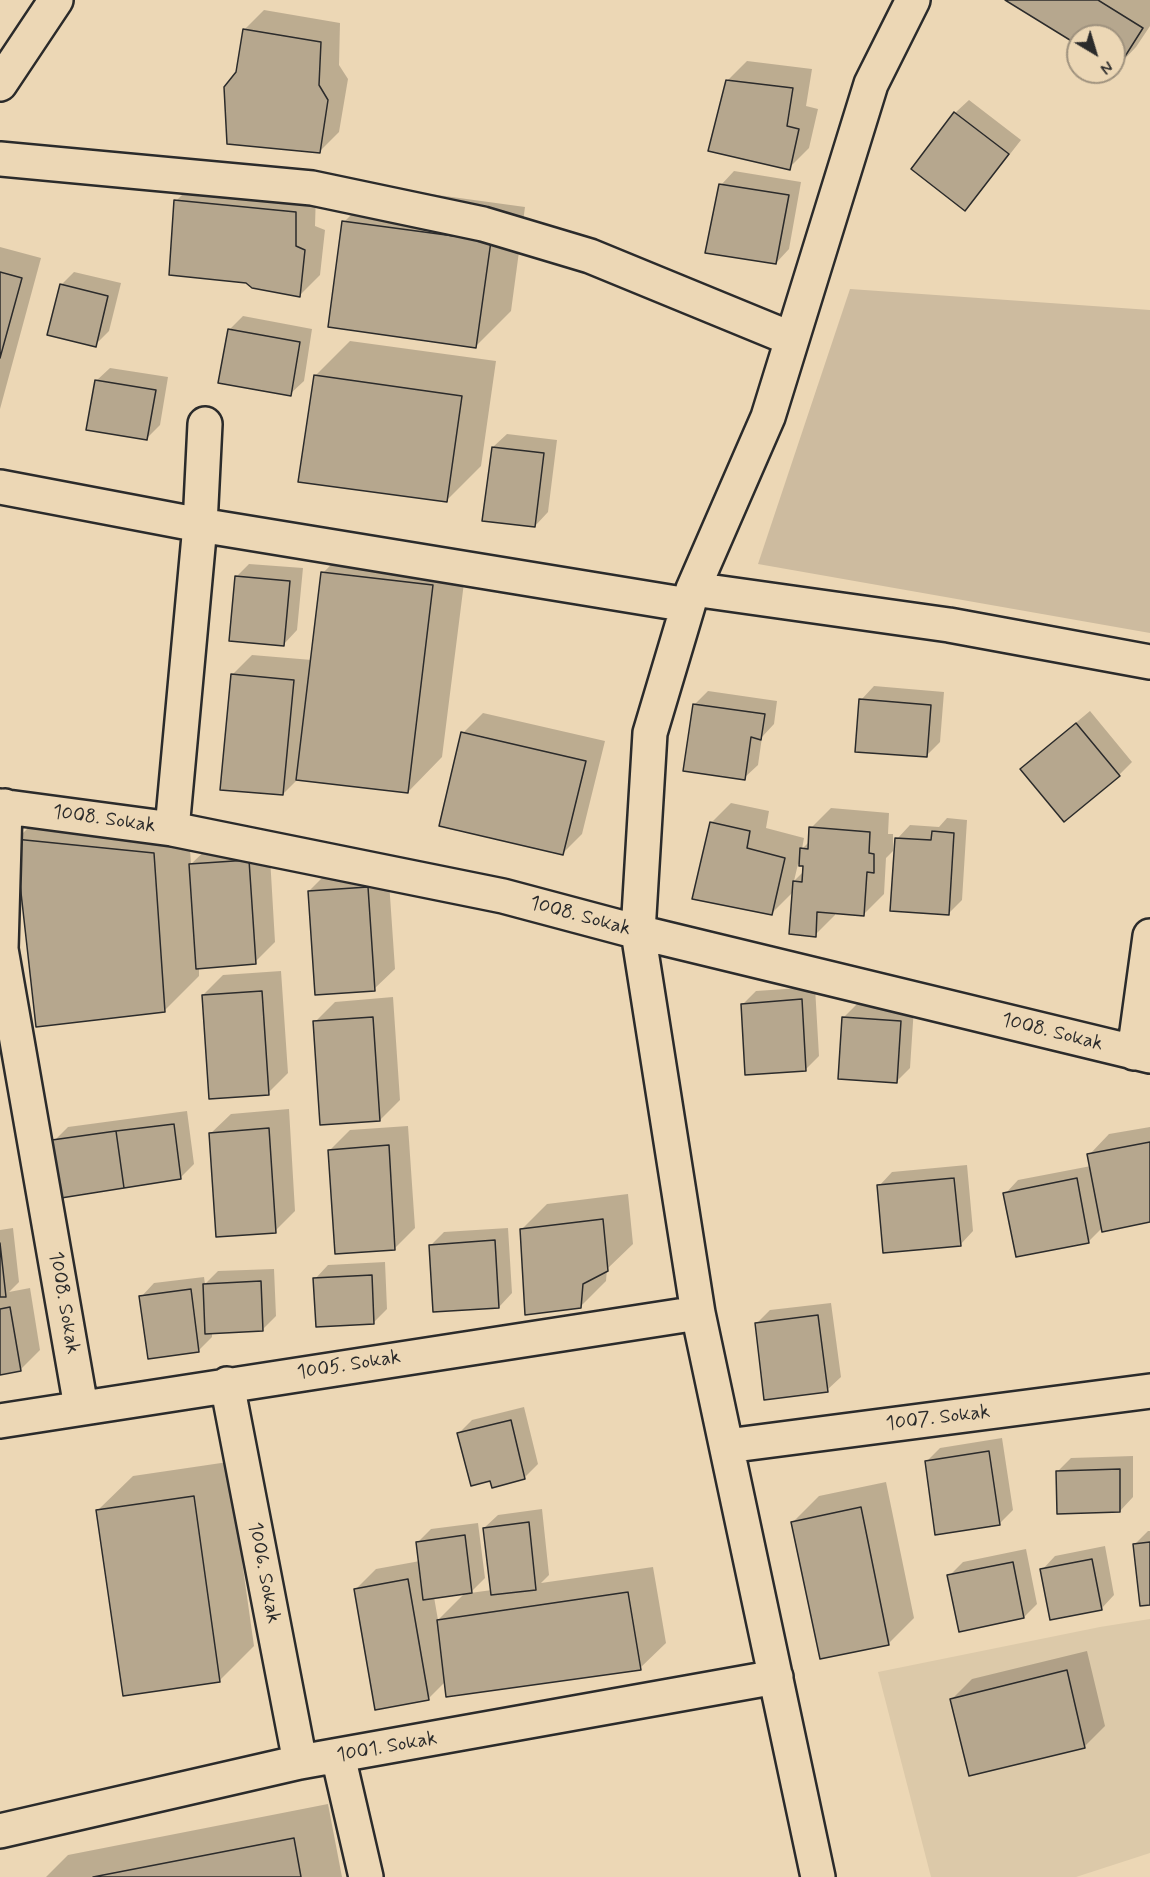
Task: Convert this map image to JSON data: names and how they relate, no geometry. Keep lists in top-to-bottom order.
{
  "streets": {
    "street": [
      "1008. Sokak",
      "1005. Sokak",
      "1007. Sokak",
      "1006. Sokak",
      "1001. Sokak"
    ]
  },
  "crossings": [
    ["1008. Sokak", "1005. Sokak"],
    ["1005. Sokak", "1006. Sokak"],
    ["1006. Sokak", "1001. Sokak"]
  ],
  "north": "bottom right"
}
